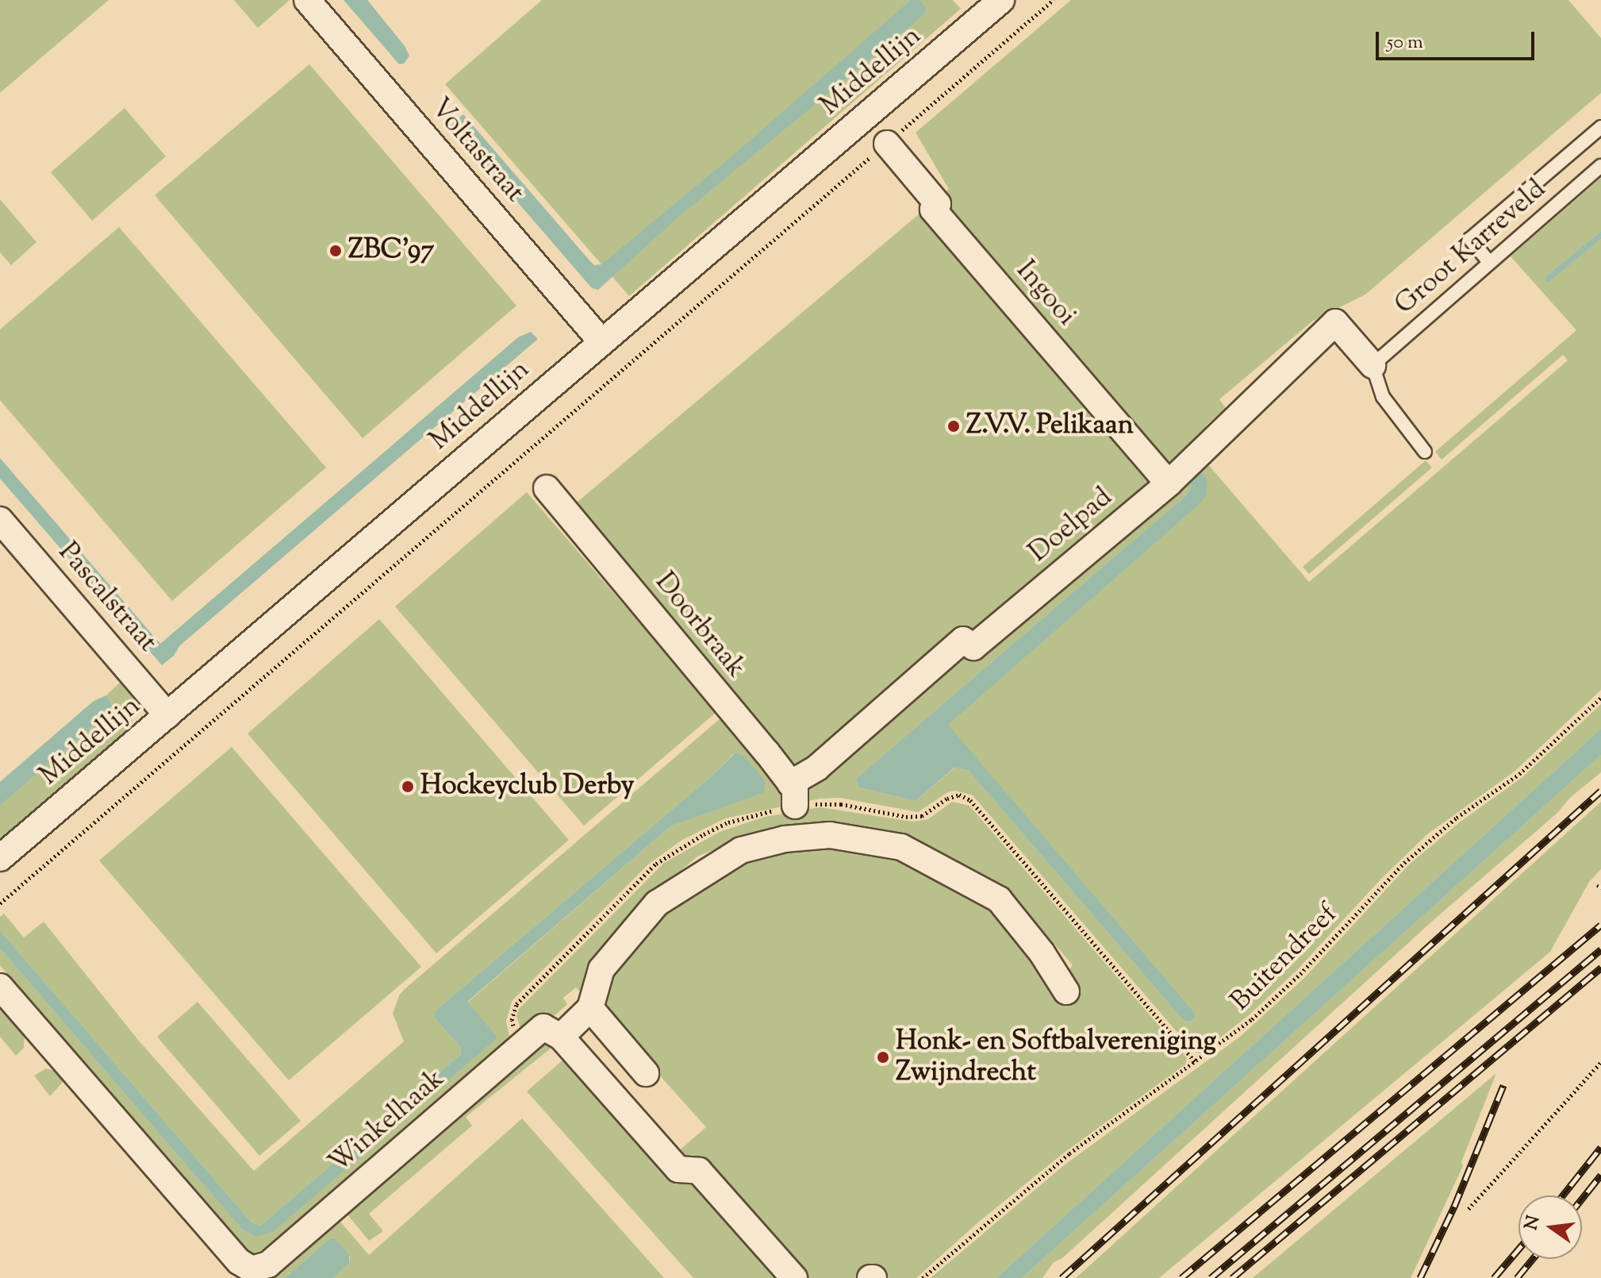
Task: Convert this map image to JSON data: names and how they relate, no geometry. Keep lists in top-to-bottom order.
{
  "streets": {
    "street": [
      "Middellijn",
      "Voltastraat",
      "Ingooi",
      "Doelpad",
      "Pascalstraat",
      "Doorbraak",
      "Winkelhaak"
    ],
    "lane": ["Groot Karreveld"],
    "path": ["Buitendreef"]
  },
  "crossings": [
    ["Middellijn", "Voltastraat"],
    ["Middellijn", "Pascalstraat"],
    ["Groot Karreveld", "Doelpad"],
    ["Ingooi", "Doelpad"],
    ["Doelpad", "Doorbraak"]
  ],
  "places": [
    "ZBC'97",
    "Z.V.V. Pelikaan",
    "Hockeyclub Derby",
    "Honk- en Softbalvereniging Zwijndrecht"
  ],
  "scale_bar": "50 m",
  "north": "left"
}
